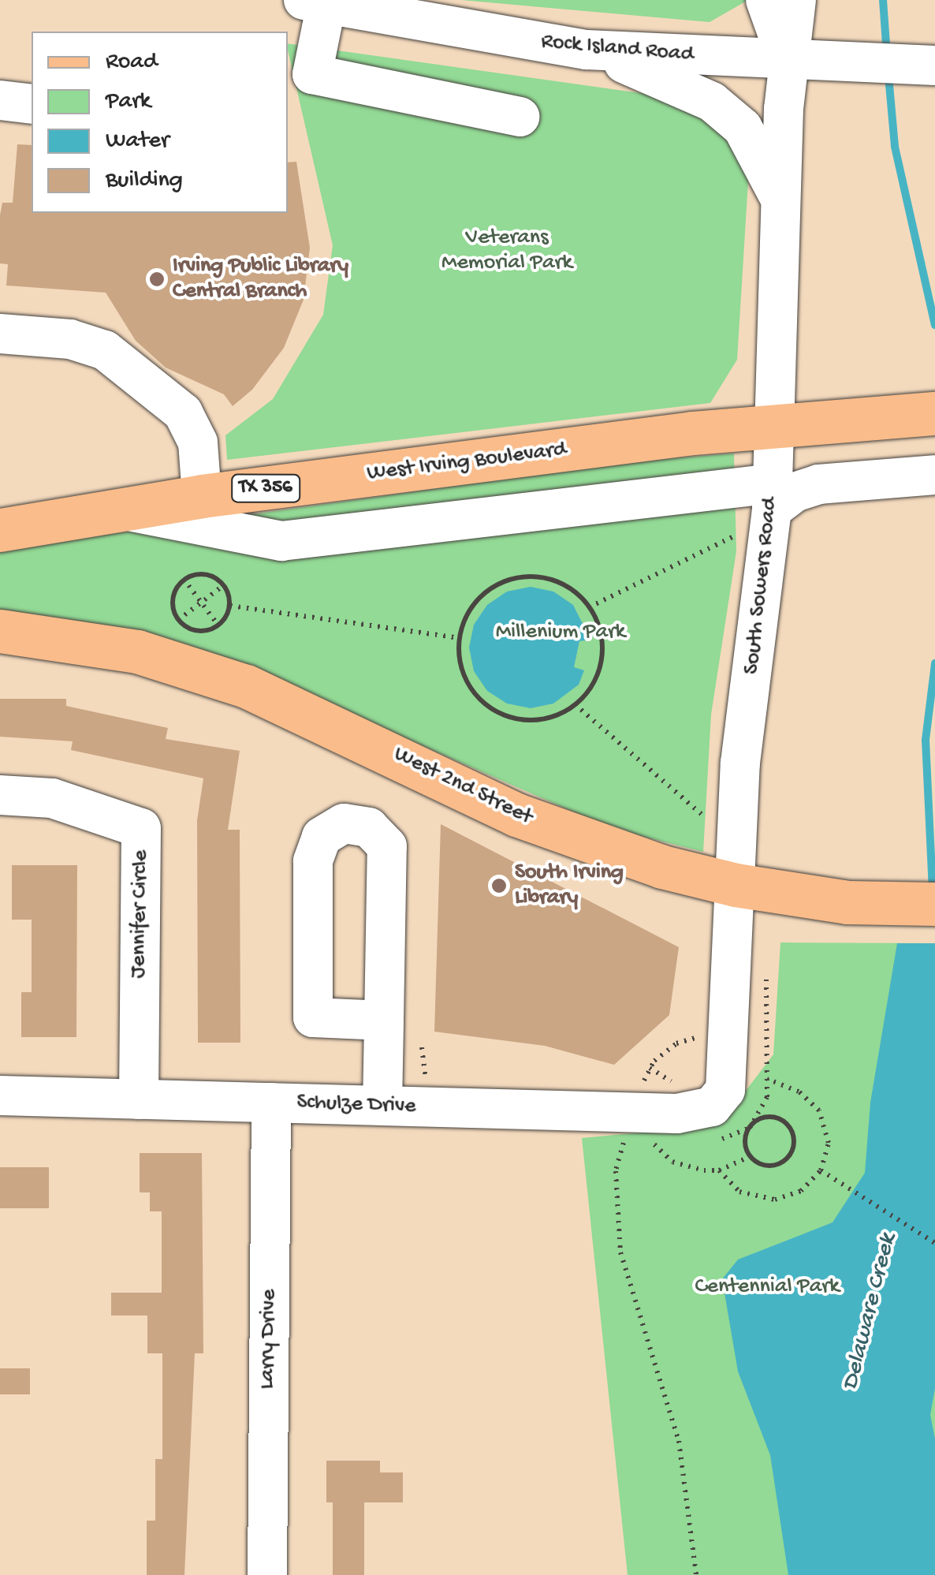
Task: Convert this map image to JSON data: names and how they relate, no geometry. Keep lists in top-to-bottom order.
{
  "streets": {
    "main road": ["West Irving Boulevard", "TX 356", "West 2nd Street"],
    "street": [
      "Rock Island Road",
      "South Sowers Road",
      "Jennifer Circle",
      "Schulze Drive",
      "Larry Drive"
    ]
  },
  "crossings": [
    ["Rock Island Road", "South Sowers Road"],
    ["West Irving Boulevard", "South Sowers Road"],
    ["South Sowers Road", "West 2nd Street"],
    ["South Sowers Road", "Schulze Drive"],
    ["Jennifer Circle", "Schulze Drive"],
    ["Schulze Drive", "Larry Drive"]
  ],
  "water": ["Delaware Creek"],
  "parks": ["Veterans Memorial Park", "Millenium Park", "Centennial Park"],
  "places": ["Irving Public Library Central Branch", "South Irving Library"],
  "legend": [
    "Road",
    "Park",
    "Water",
    "Building"
  ]
}
